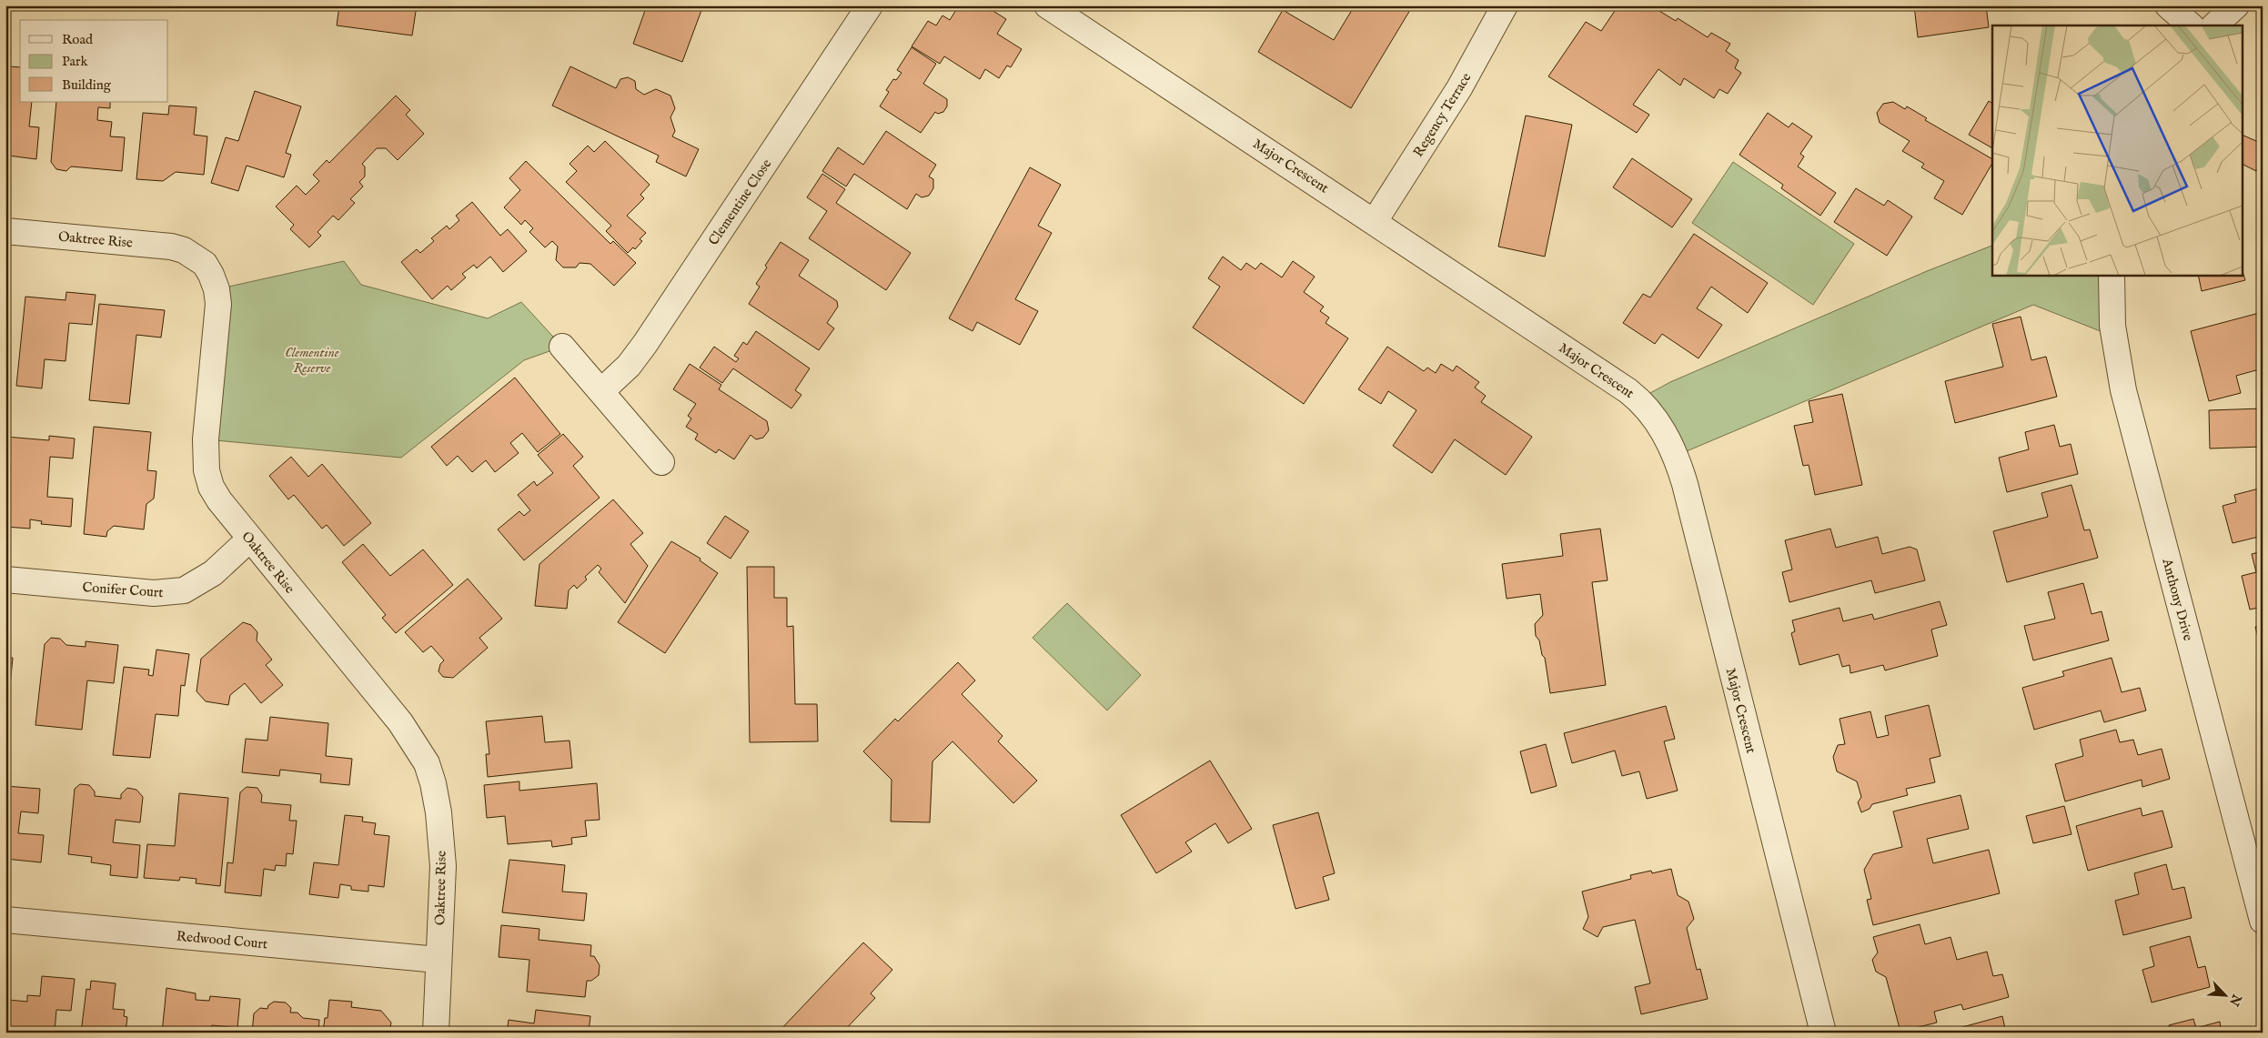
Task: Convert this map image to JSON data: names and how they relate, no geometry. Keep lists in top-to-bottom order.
{
  "streets": {
    "street": [
      "Regency Terrace",
      "Major Crescent",
      "Clementine Close",
      "Oaktree Rise",
      "Conifer Court",
      "Anthony Drive",
      "Redwood Court"
    ]
  },
  "crossings": [
    ["Regency Terrace", "Major Crescent"],
    ["Oaktree Rise", "Conifer Court"],
    ["Oaktree Rise", "Redwood Court"]
  ],
  "parks": ["Clementine Reserve"],
  "legend": ["Road", "Park", "Building"],
  "north": "bottom right"
}
